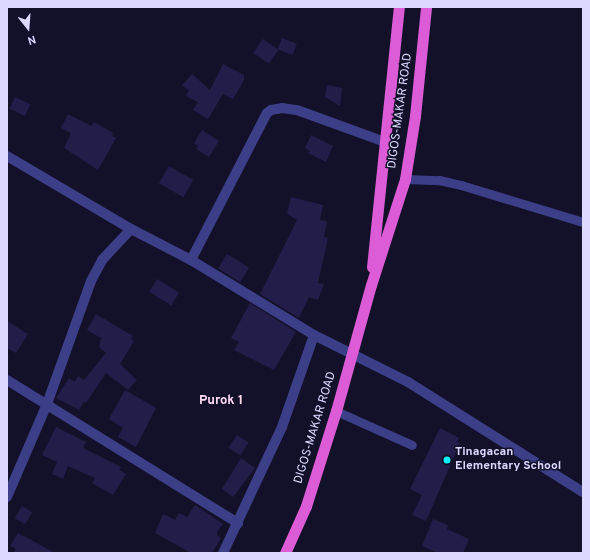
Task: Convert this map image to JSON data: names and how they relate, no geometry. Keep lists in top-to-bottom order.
{
  "streets": {
    "highway": ["DIGOS-MAKAR ROAD"]
  },
  "districts": ["Purok 1"],
  "places": ["Tinagacan Elementary School"],
  "north": "bottom"
}
